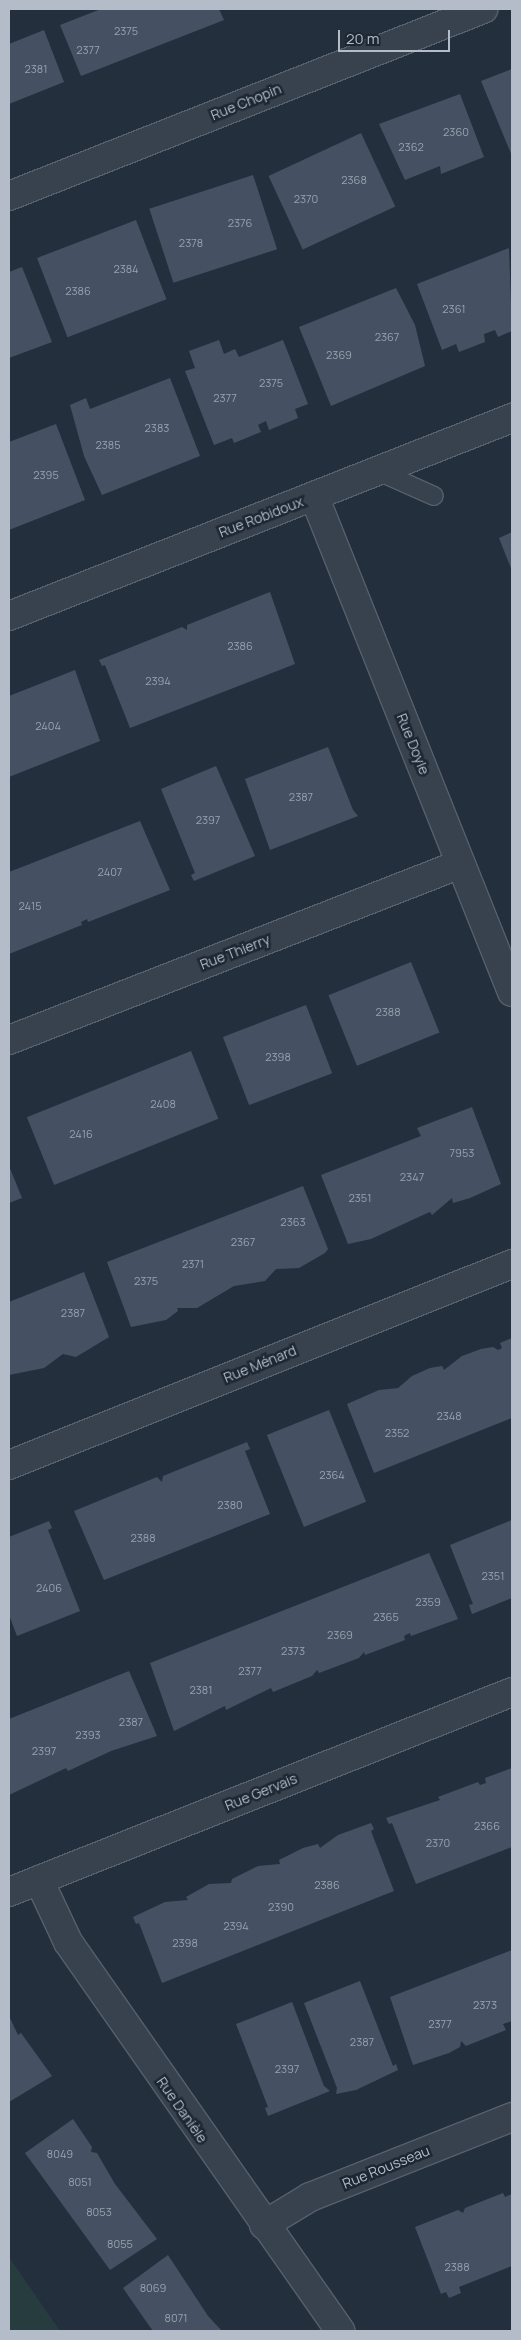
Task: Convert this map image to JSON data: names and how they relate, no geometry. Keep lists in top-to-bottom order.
{
  "streets": {
    "street": [
      "Rue Chopin",
      "Rue Robidoux",
      "Rue Doyle",
      "Rue Thierry",
      "Rue Ménard",
      "Rue Gervais",
      "Rue Danièle",
      "Rue Rousseau"
    ]
  },
  "crossings": [
    ["Rue Robidoux", "Rue Doyle"],
    ["Rue Doyle", "Rue Thierry"],
    ["Rue Gervais", "Rue Danièle"],
    ["Rue Danièle", "Rue Rousseau"]
  ],
  "house_numbers": [
    "2375",
    "2377",
    "2381",
    "2360",
    "2362",
    "2368",
    "2370",
    "2376",
    "2378",
    "2384",
    "2386",
    "2361",
    "2367",
    "2369",
    "2375",
    "2377",
    "2383",
    "2385",
    "2395",
    "2386",
    "2394",
    "2404",
    "2387",
    "2397",
    "2407",
    "2415",
    "2388",
    "2398",
    "2408",
    "2416",
    "7953",
    "2347",
    "2351",
    "2363",
    "2367",
    "2371",
    "2375",
    "2387",
    "2348",
    "2352",
    "2364",
    "2380",
    "2388",
    "2351",
    "2406",
    "2359",
    "2365",
    "2369",
    "2373",
    "2377",
    "2381",
    "2387",
    "2393",
    "2397",
    "2366",
    "2370",
    "2386",
    "2390",
    "2394",
    "2398",
    "2373",
    "2377",
    "2387",
    "2397",
    "8049",
    "8051",
    "8053",
    "8055",
    "2388",
    "8069",
    "8071"
  ],
  "scale_bar": "20 m"
}
